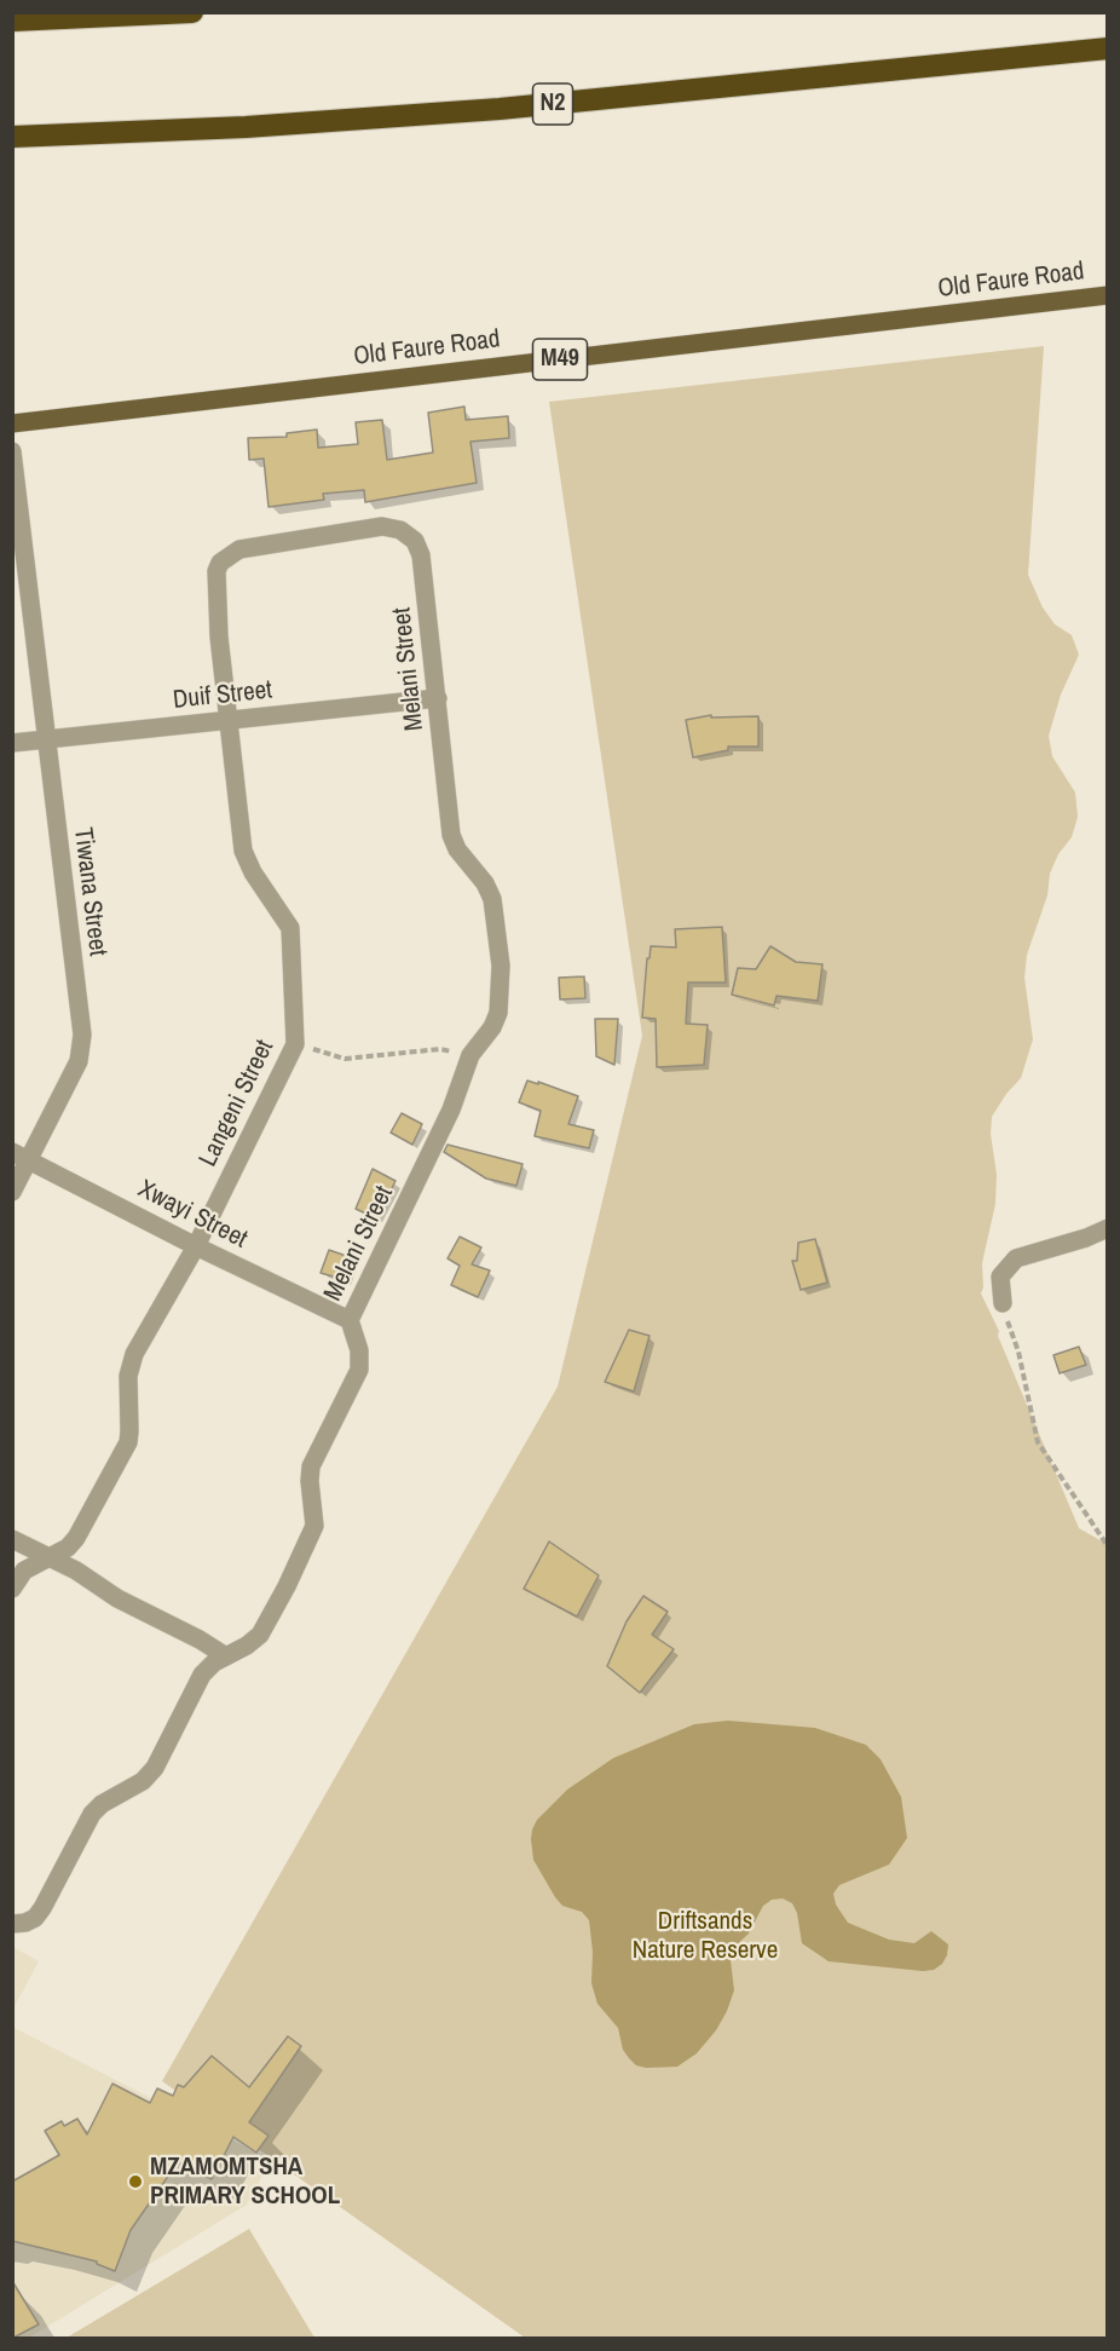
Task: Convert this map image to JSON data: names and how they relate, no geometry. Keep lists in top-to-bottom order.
{
  "streets": {
    "highway": ["N2"],
    "main road": ["Old Faure Road", "M49"],
    "street": [
      "Melani Street",
      "Duif Street",
      "Tiwana Street",
      "Langeni Street",
      "Xwayi Street"
    ]
  },
  "crossings": [
    ["Melani Street", "Duif Street"],
    ["Melani Street", "Langeni Street"],
    ["Melani Street", "Xwayi Street"],
    ["Duif Street", "Tiwana Street"],
    ["Duif Street", "Langeni Street"],
    ["Tiwana Street", "Xwayi Street"],
    ["Langeni Street", "Xwayi Street"]
  ],
  "parks": ["Driftsands Nature Reserve"],
  "places": ["MZAMOMTSHA PRIMARY SCHOOL"]
}
